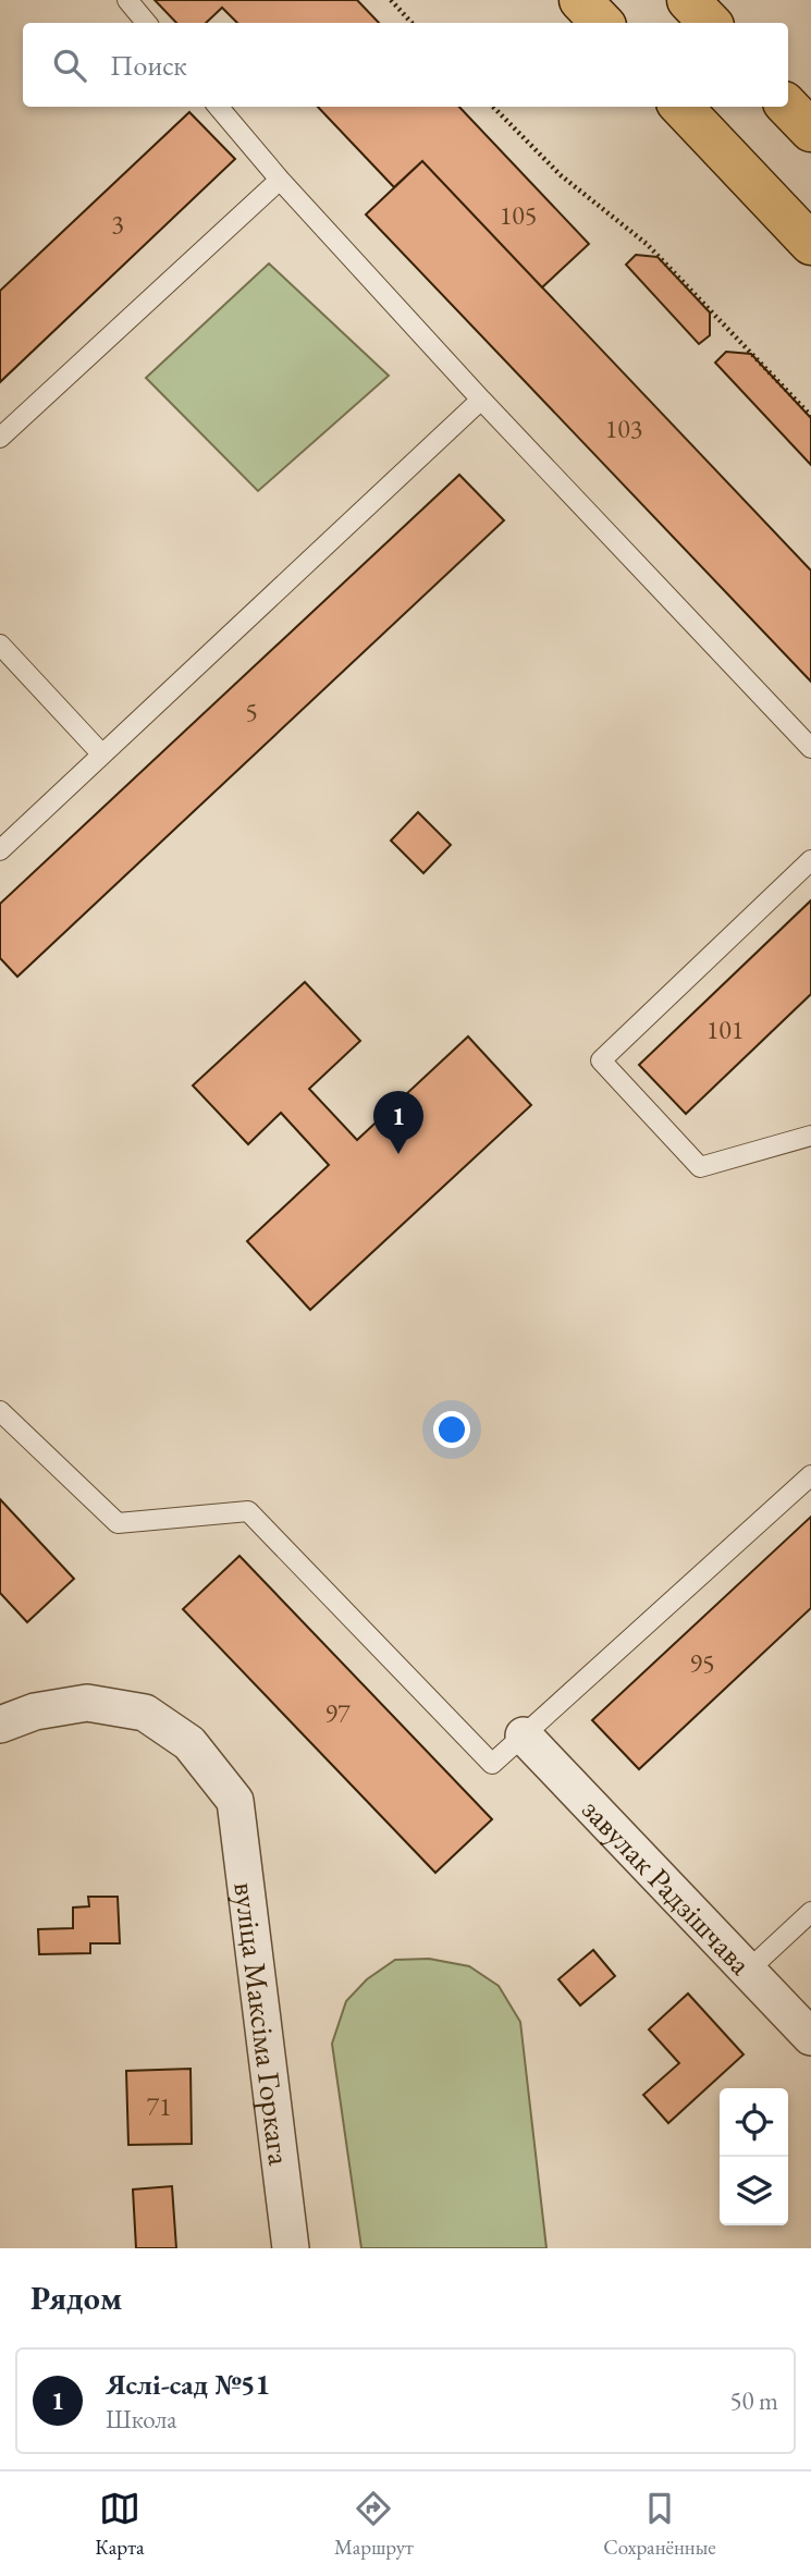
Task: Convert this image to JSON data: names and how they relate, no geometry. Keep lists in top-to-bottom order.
{
  "streets": {
    "street": ["завулак Радзішчава", "вуліца Максіма Горкага"]
  },
  "house_numbers": [
    "105",
    "3",
    "103",
    "5",
    "101",
    "95",
    "97",
    "71"
  ],
  "page": {
    "search": "Поиск",
    "pins": "1",
    "heading": "Рядом",
    "list": [
      {
        "mark": "1",
        "name": "Яслі-сад №51",
        "note": "Школа",
        "value": "50 m"
      }
    ],
    "nav": ["Карта", "Маршрут", "Сохранённые"]
  }
}
